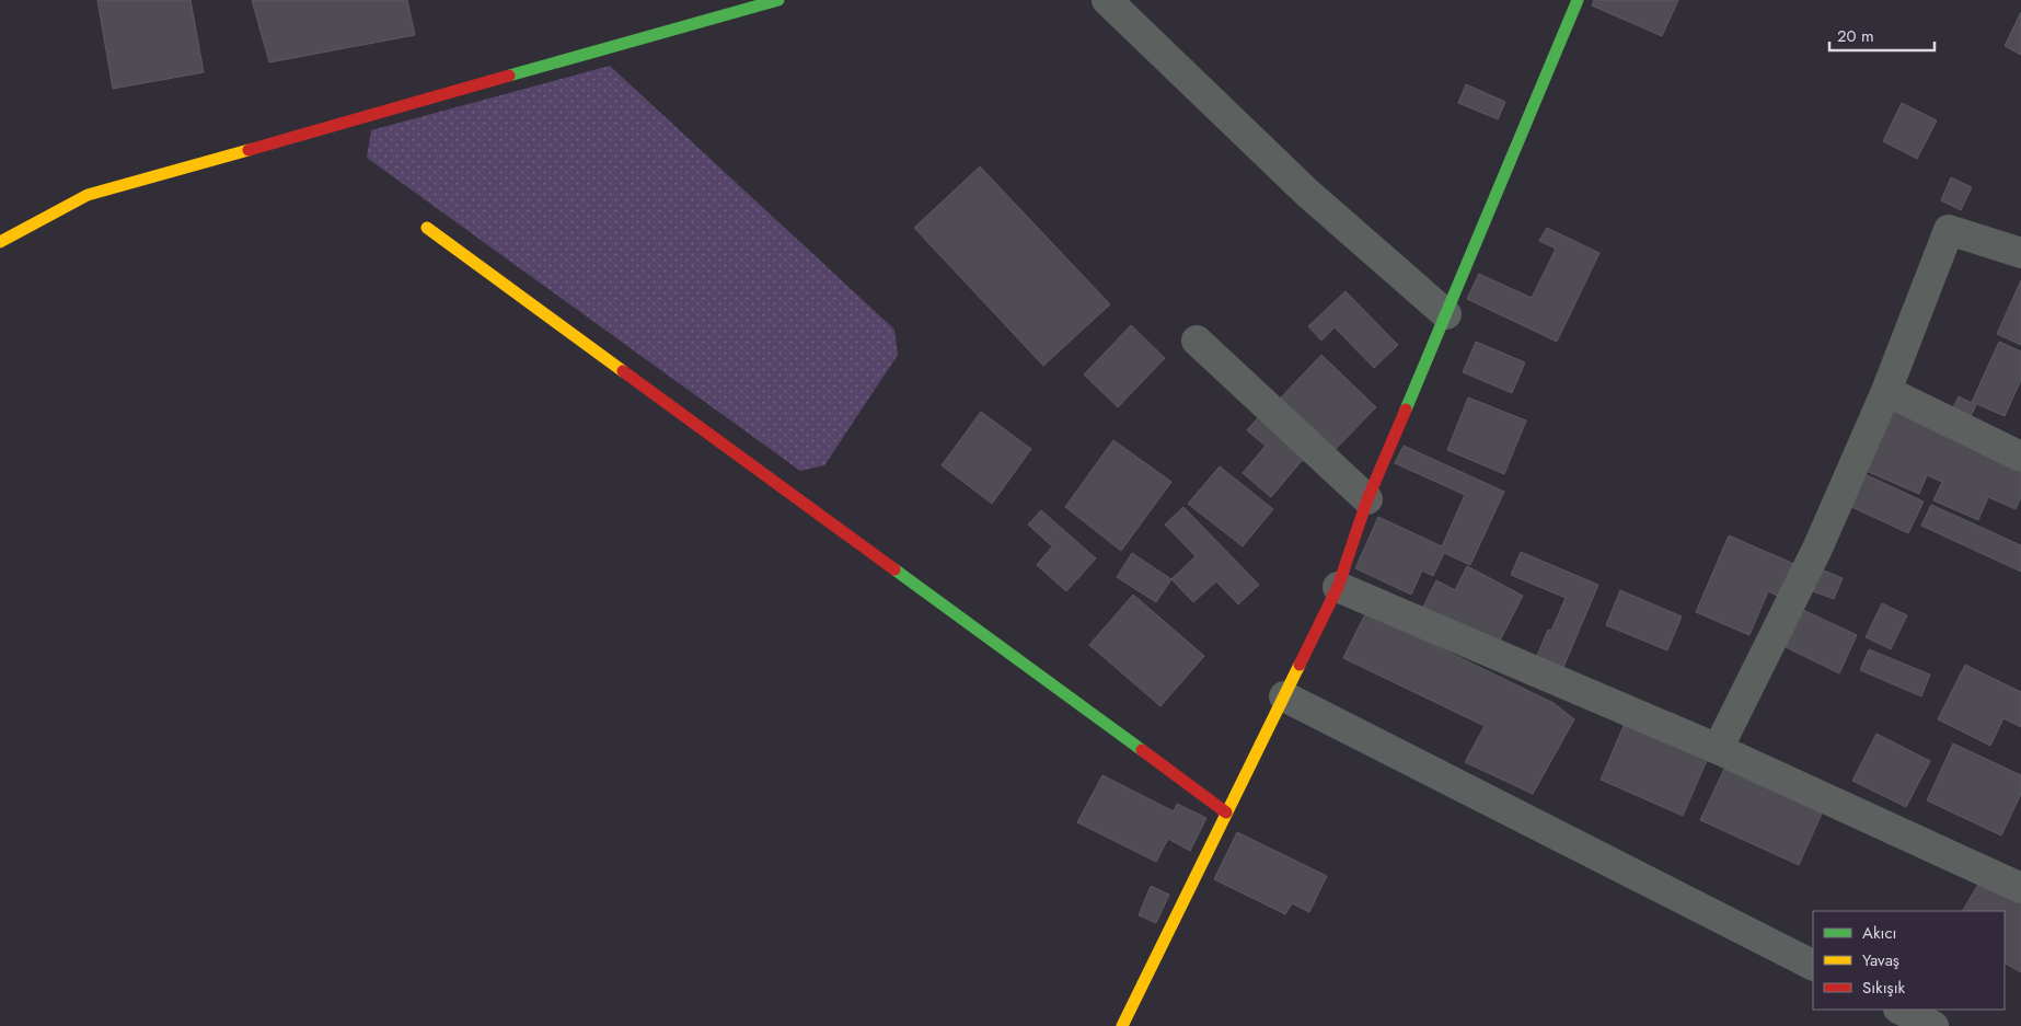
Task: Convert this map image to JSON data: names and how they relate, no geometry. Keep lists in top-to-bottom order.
{
  "legend": ["Akıcı", "Yavaş", "Sıkışık"],
  "scale_bar": "20 m"
}
